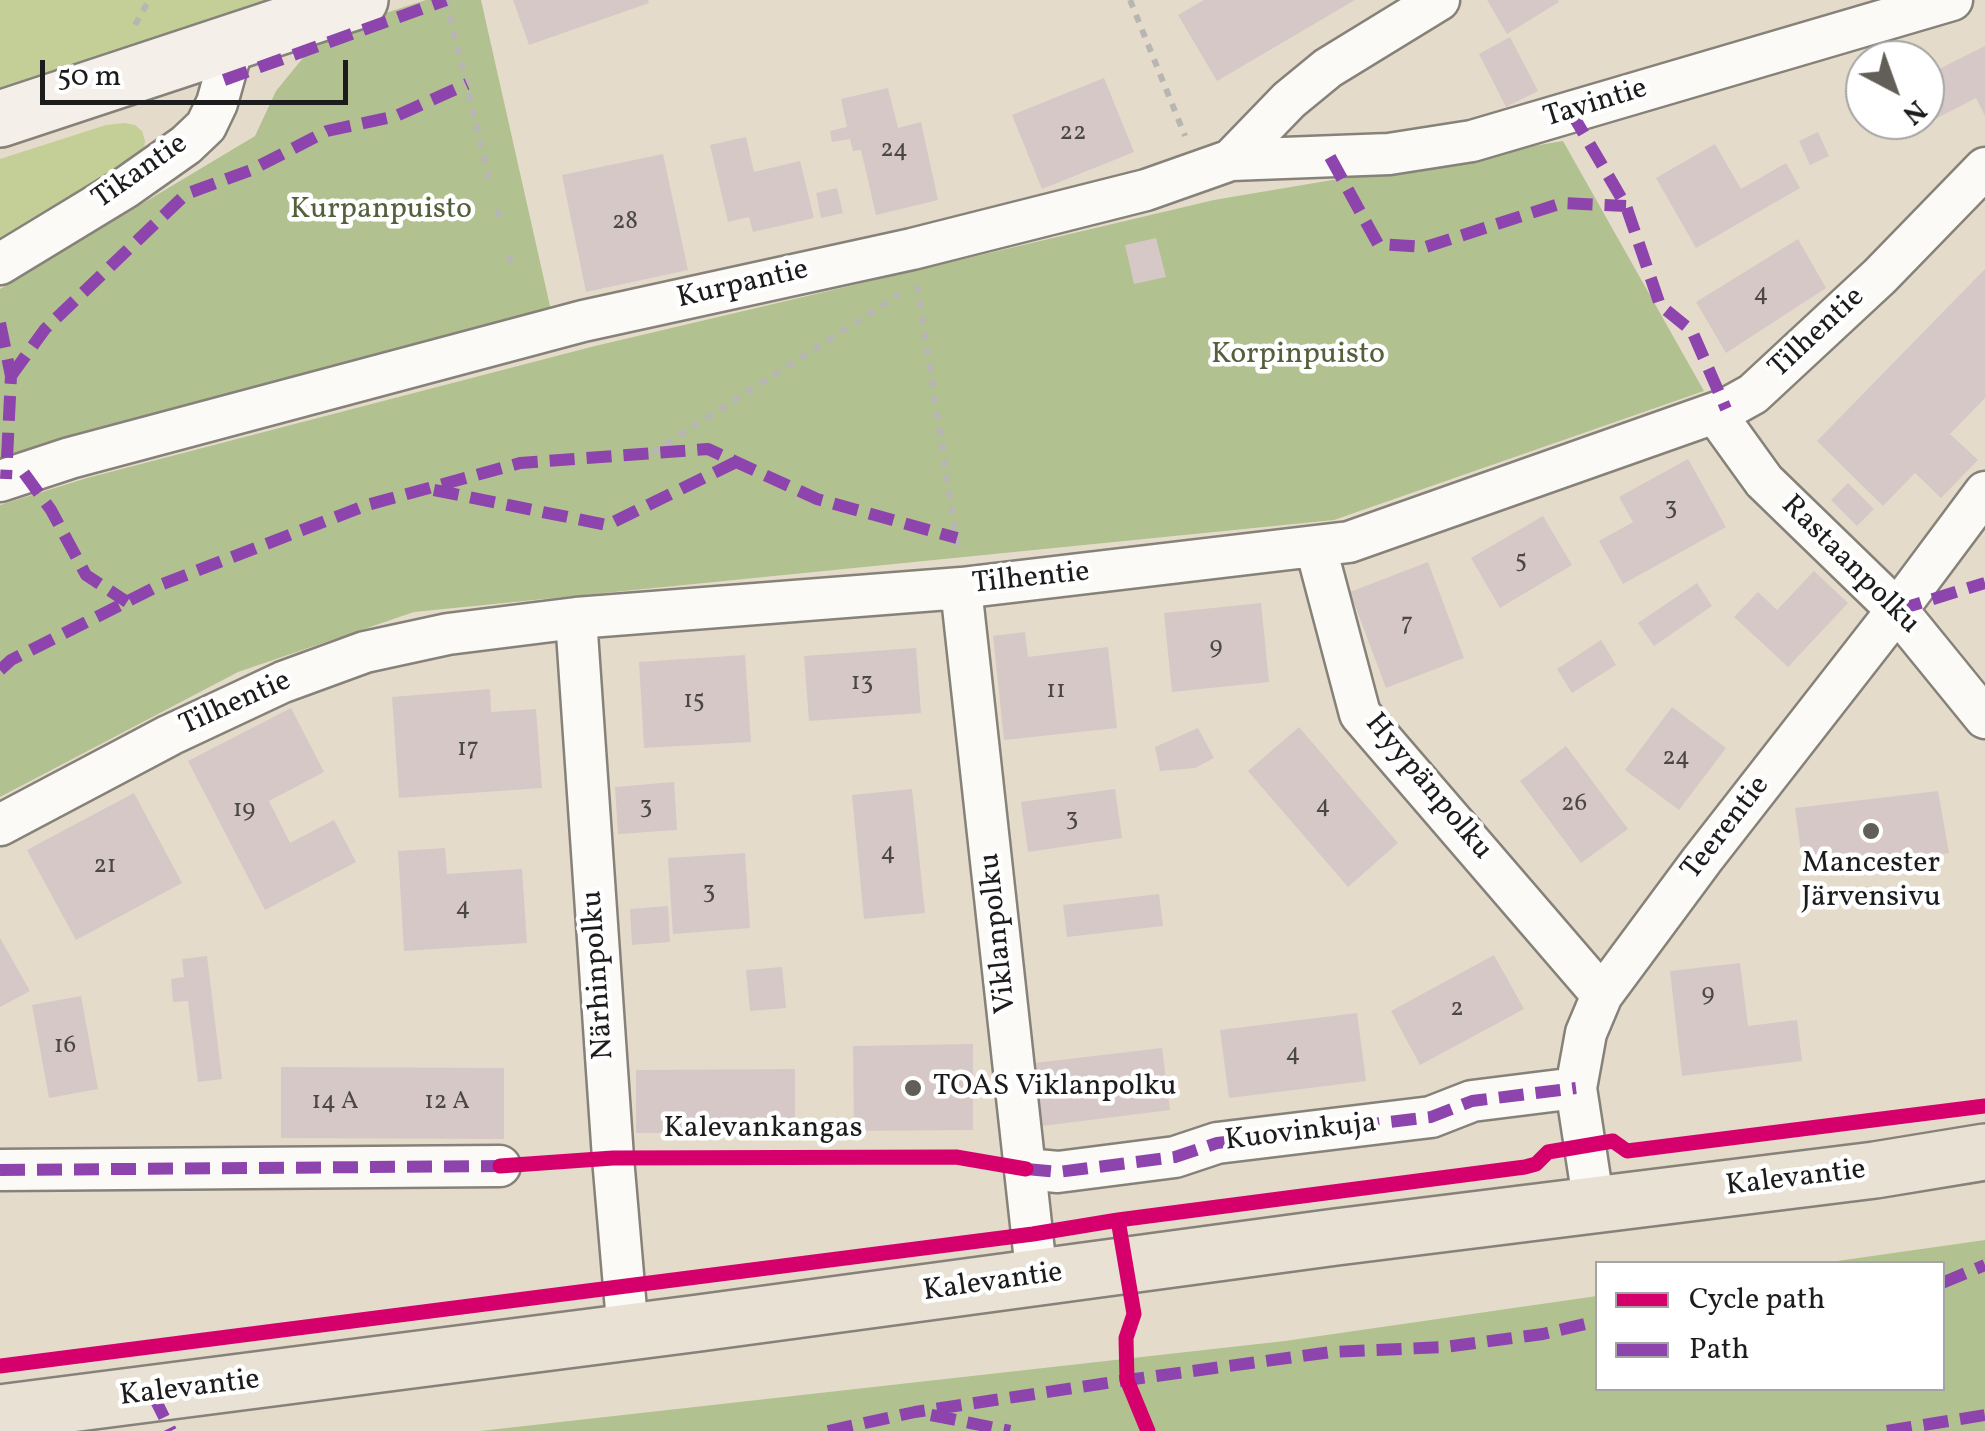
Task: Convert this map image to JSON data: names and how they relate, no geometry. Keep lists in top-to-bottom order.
{
  "streets": {
    "main road": ["Kalevantie"],
    "street": [
      "Tavintie",
      "Tikantie",
      "Kurpantie",
      "Tilhentie",
      "Rastaanpolku",
      "Hyypänpolku",
      "Teerentie",
      "Viklanpolku",
      "Närhinpolku",
      "Kuovinkuja"
    ],
    "cycle path": ["Kalevankangas"]
  },
  "crossings": [
    ["Tavintie", "Kurpantie"],
    ["Tilhentie", "Rastaanpolku"],
    ["Tilhentie", "Hyypänpolku"],
    ["Tilhentie", "Viklanpolku"],
    ["Tilhentie", "Närhinpolku"],
    ["Rastaanpolku", "Teerentie"],
    ["Hyypänpolku", "Teerentie"],
    ["Teerentie", "Kuovinkuja"],
    ["Teerentie", "Kalevantie"],
    ["Viklanpolku", "Kuovinkuja"],
    ["Viklanpolku", "Kalevantie"],
    ["Närhinpolku", "Kalevantie"]
  ],
  "parks": ["Kurpanpuisto", "Korpinpuisto"],
  "places": ["Mancester Järvensivu", "TOAS Viklanpolku"],
  "house_numbers": [
    "22",
    "24",
    "28",
    "4",
    "3",
    "5",
    "7",
    "9",
    "13",
    "11",
    "15",
    "17",
    "24",
    "26",
    "4",
    "3",
    "19",
    "3",
    "4",
    "21",
    "3",
    "4",
    "9",
    "2",
    "16",
    "4",
    "14 A",
    "12 A"
  ],
  "legend": ["Cycle path", "Path"],
  "scale_bar": "50 m",
  "north": "bottom right"
}
